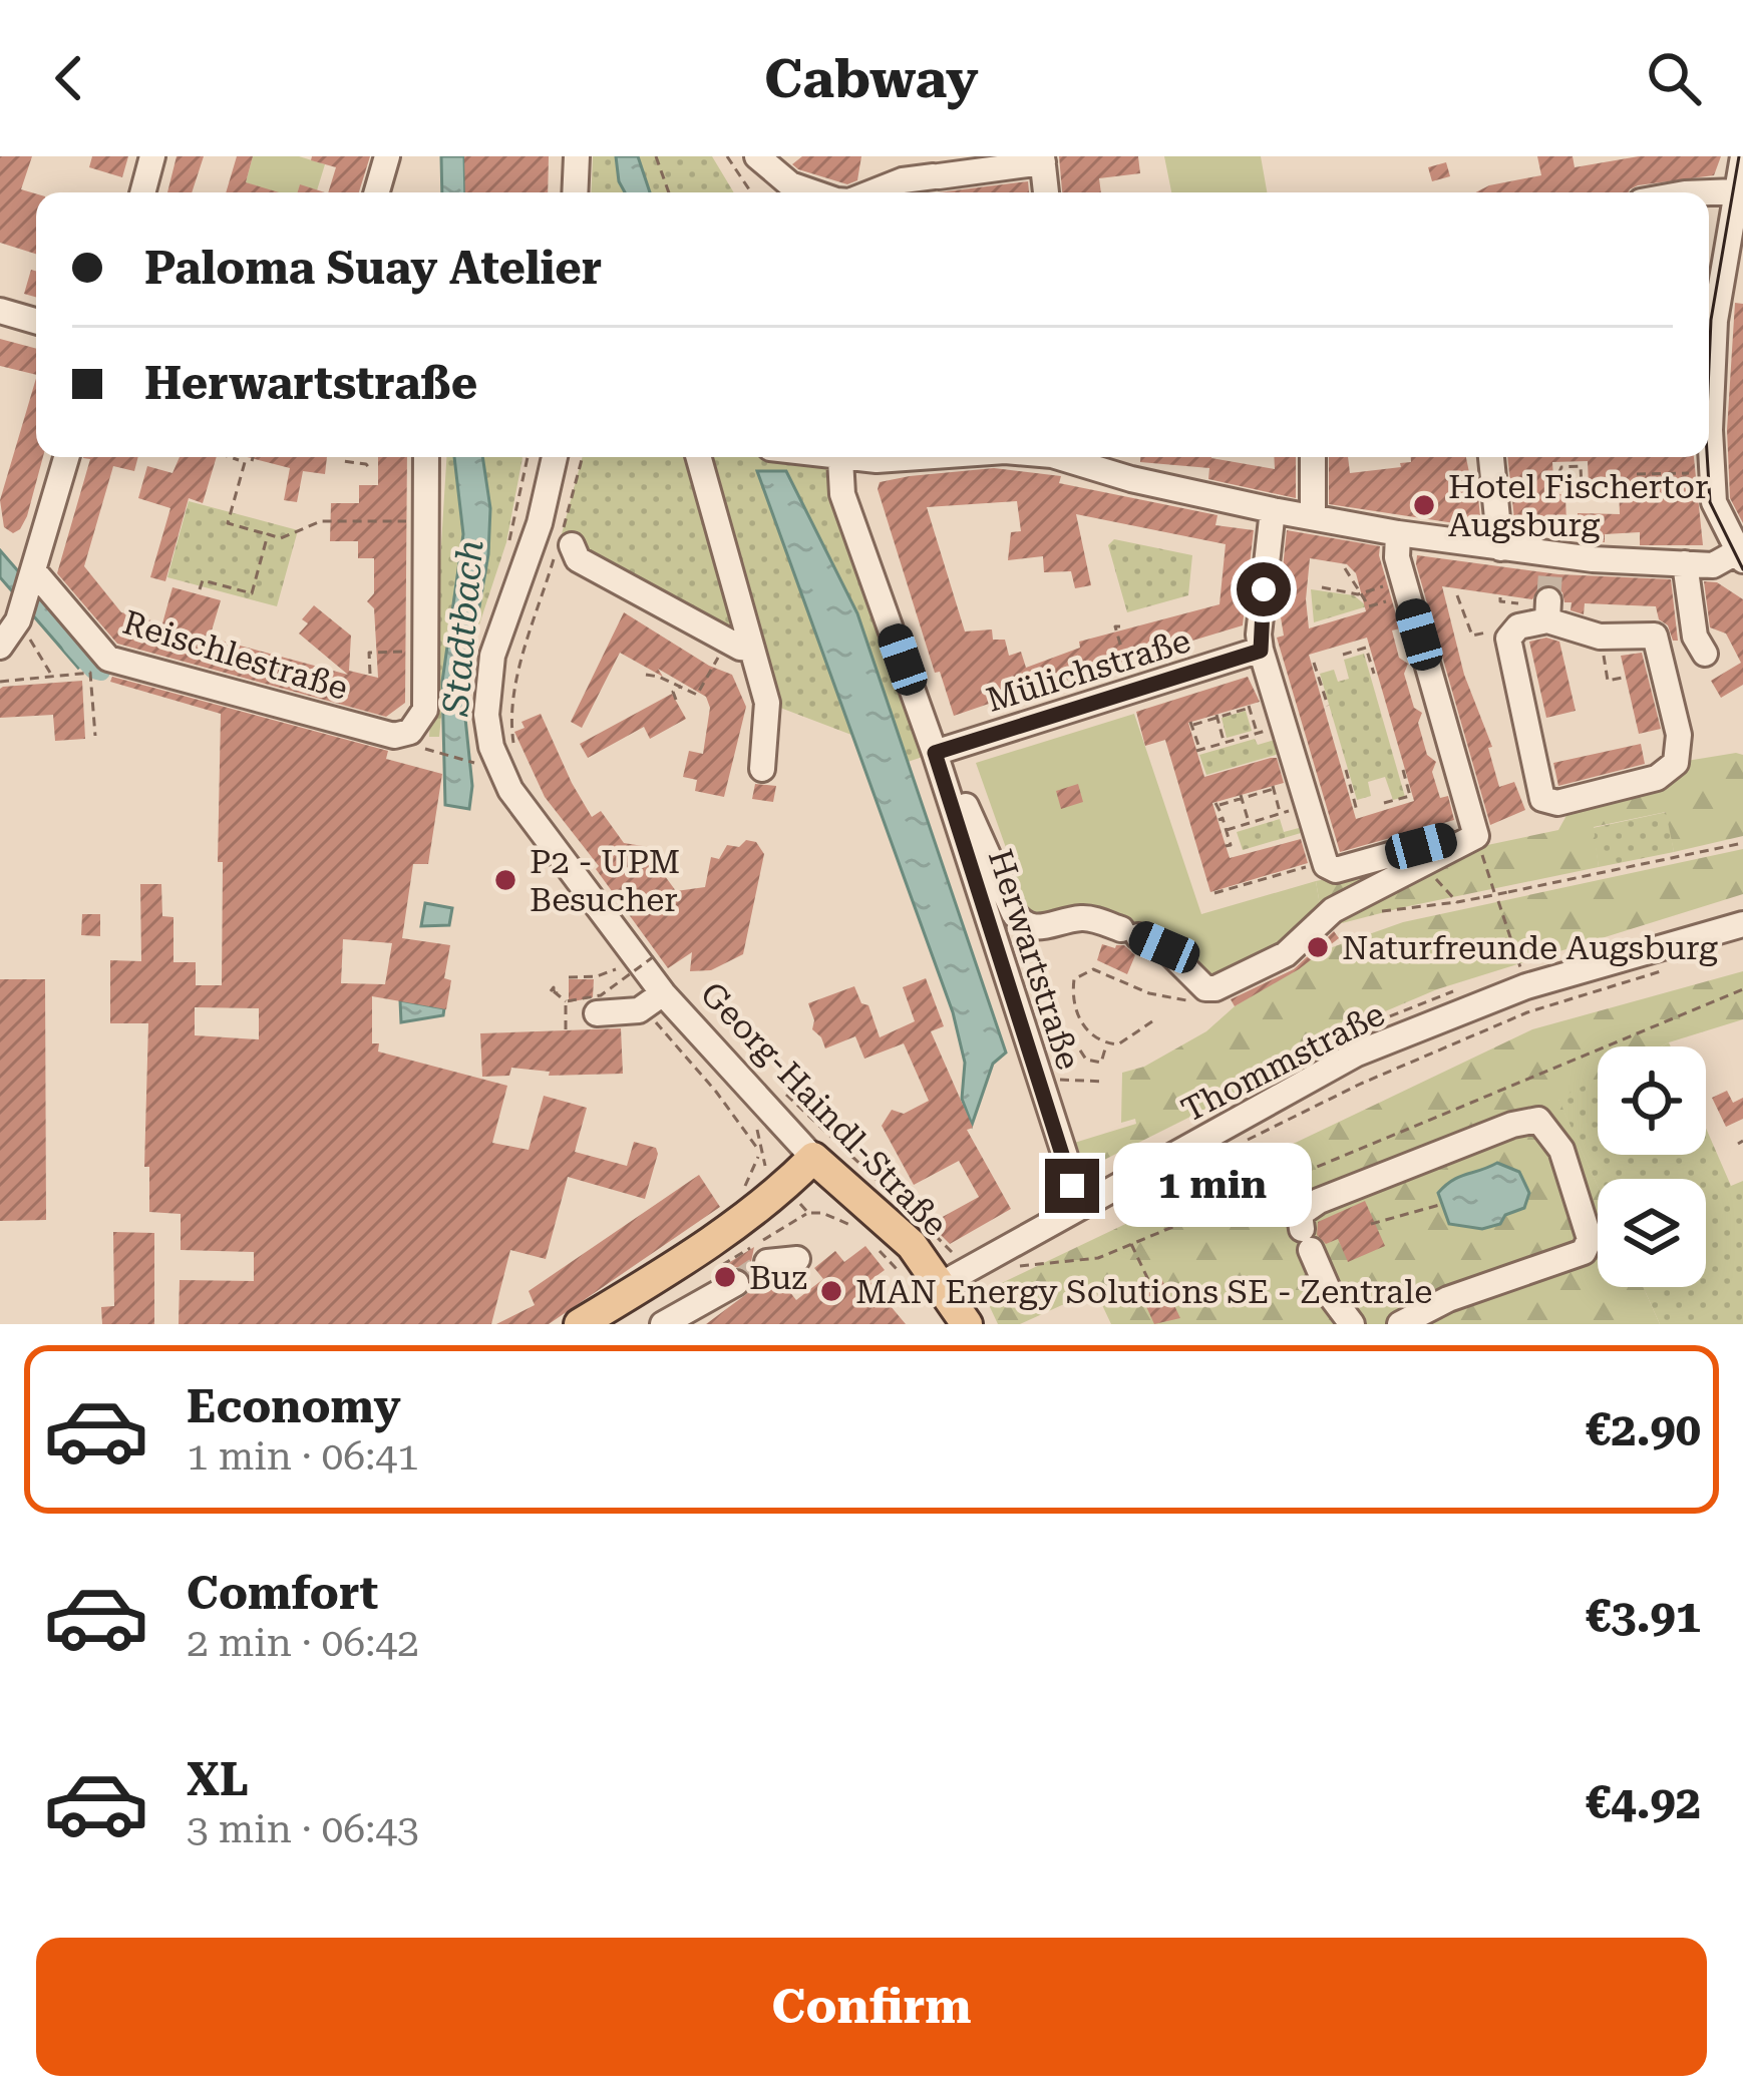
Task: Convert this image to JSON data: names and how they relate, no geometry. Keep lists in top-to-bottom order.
{
  "streets": {
    "main road": ["Georg-Haindl-Straße"],
    "street": [
      "Reischlestraße",
      "Mülichstraße",
      "Herwartstraße",
      "Thommstraße"
    ]
  },
  "crossings": [
    ["Mülichstraße", "Herwartstraße"],
    ["Herwartstraße", "Thommstraße"],
    ["Thommstraße", "Georg-Haindl-Straße"]
  ],
  "water": ["Stadtbach"],
  "places": [
    "Hotel Fischertor Augsburg",
    "P2 - UPM Besucher",
    "Naturfreunde Augsburg",
    "Buz",
    "MAN Energy Solutions SE - Zentrale"
  ],
  "page": {
    "header": "Cabway",
    "banner": ["Paloma Suay Atelier", "Herwartstraße"],
    "bubble": "1 min",
    "list": [
      {
        "name": "Economy",
        "note": "1 min · 06:41",
        "value": "€2.90"
      },
      {
        "name": "Comfort",
        "note": "2 min · 06:42",
        "value": "€3.91"
      },
      {
        "name": "XL",
        "note": "3 min · 06:43",
        "value": "€4.92"
      }
    ],
    "buttons": "Confirm"
  }
}
